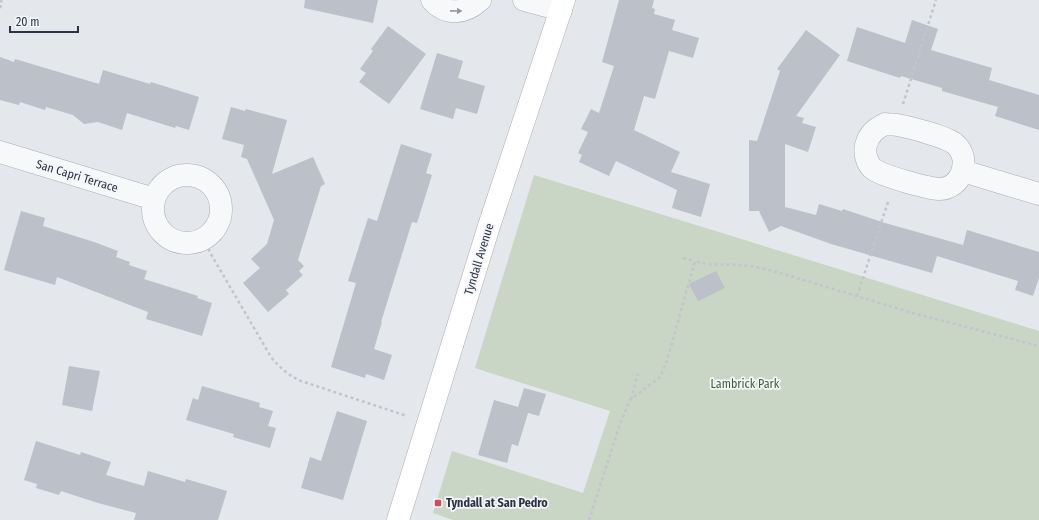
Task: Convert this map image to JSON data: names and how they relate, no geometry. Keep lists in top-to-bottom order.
{
  "streets": {
    "street": ["San Capri Terrace", "Tyndall Avenue"]
  },
  "parks": ["Lambrick Park"],
  "places": {
    "transit": ["Tyndall at San Pedro"]
  },
  "scale_bar": "20 m"
}
